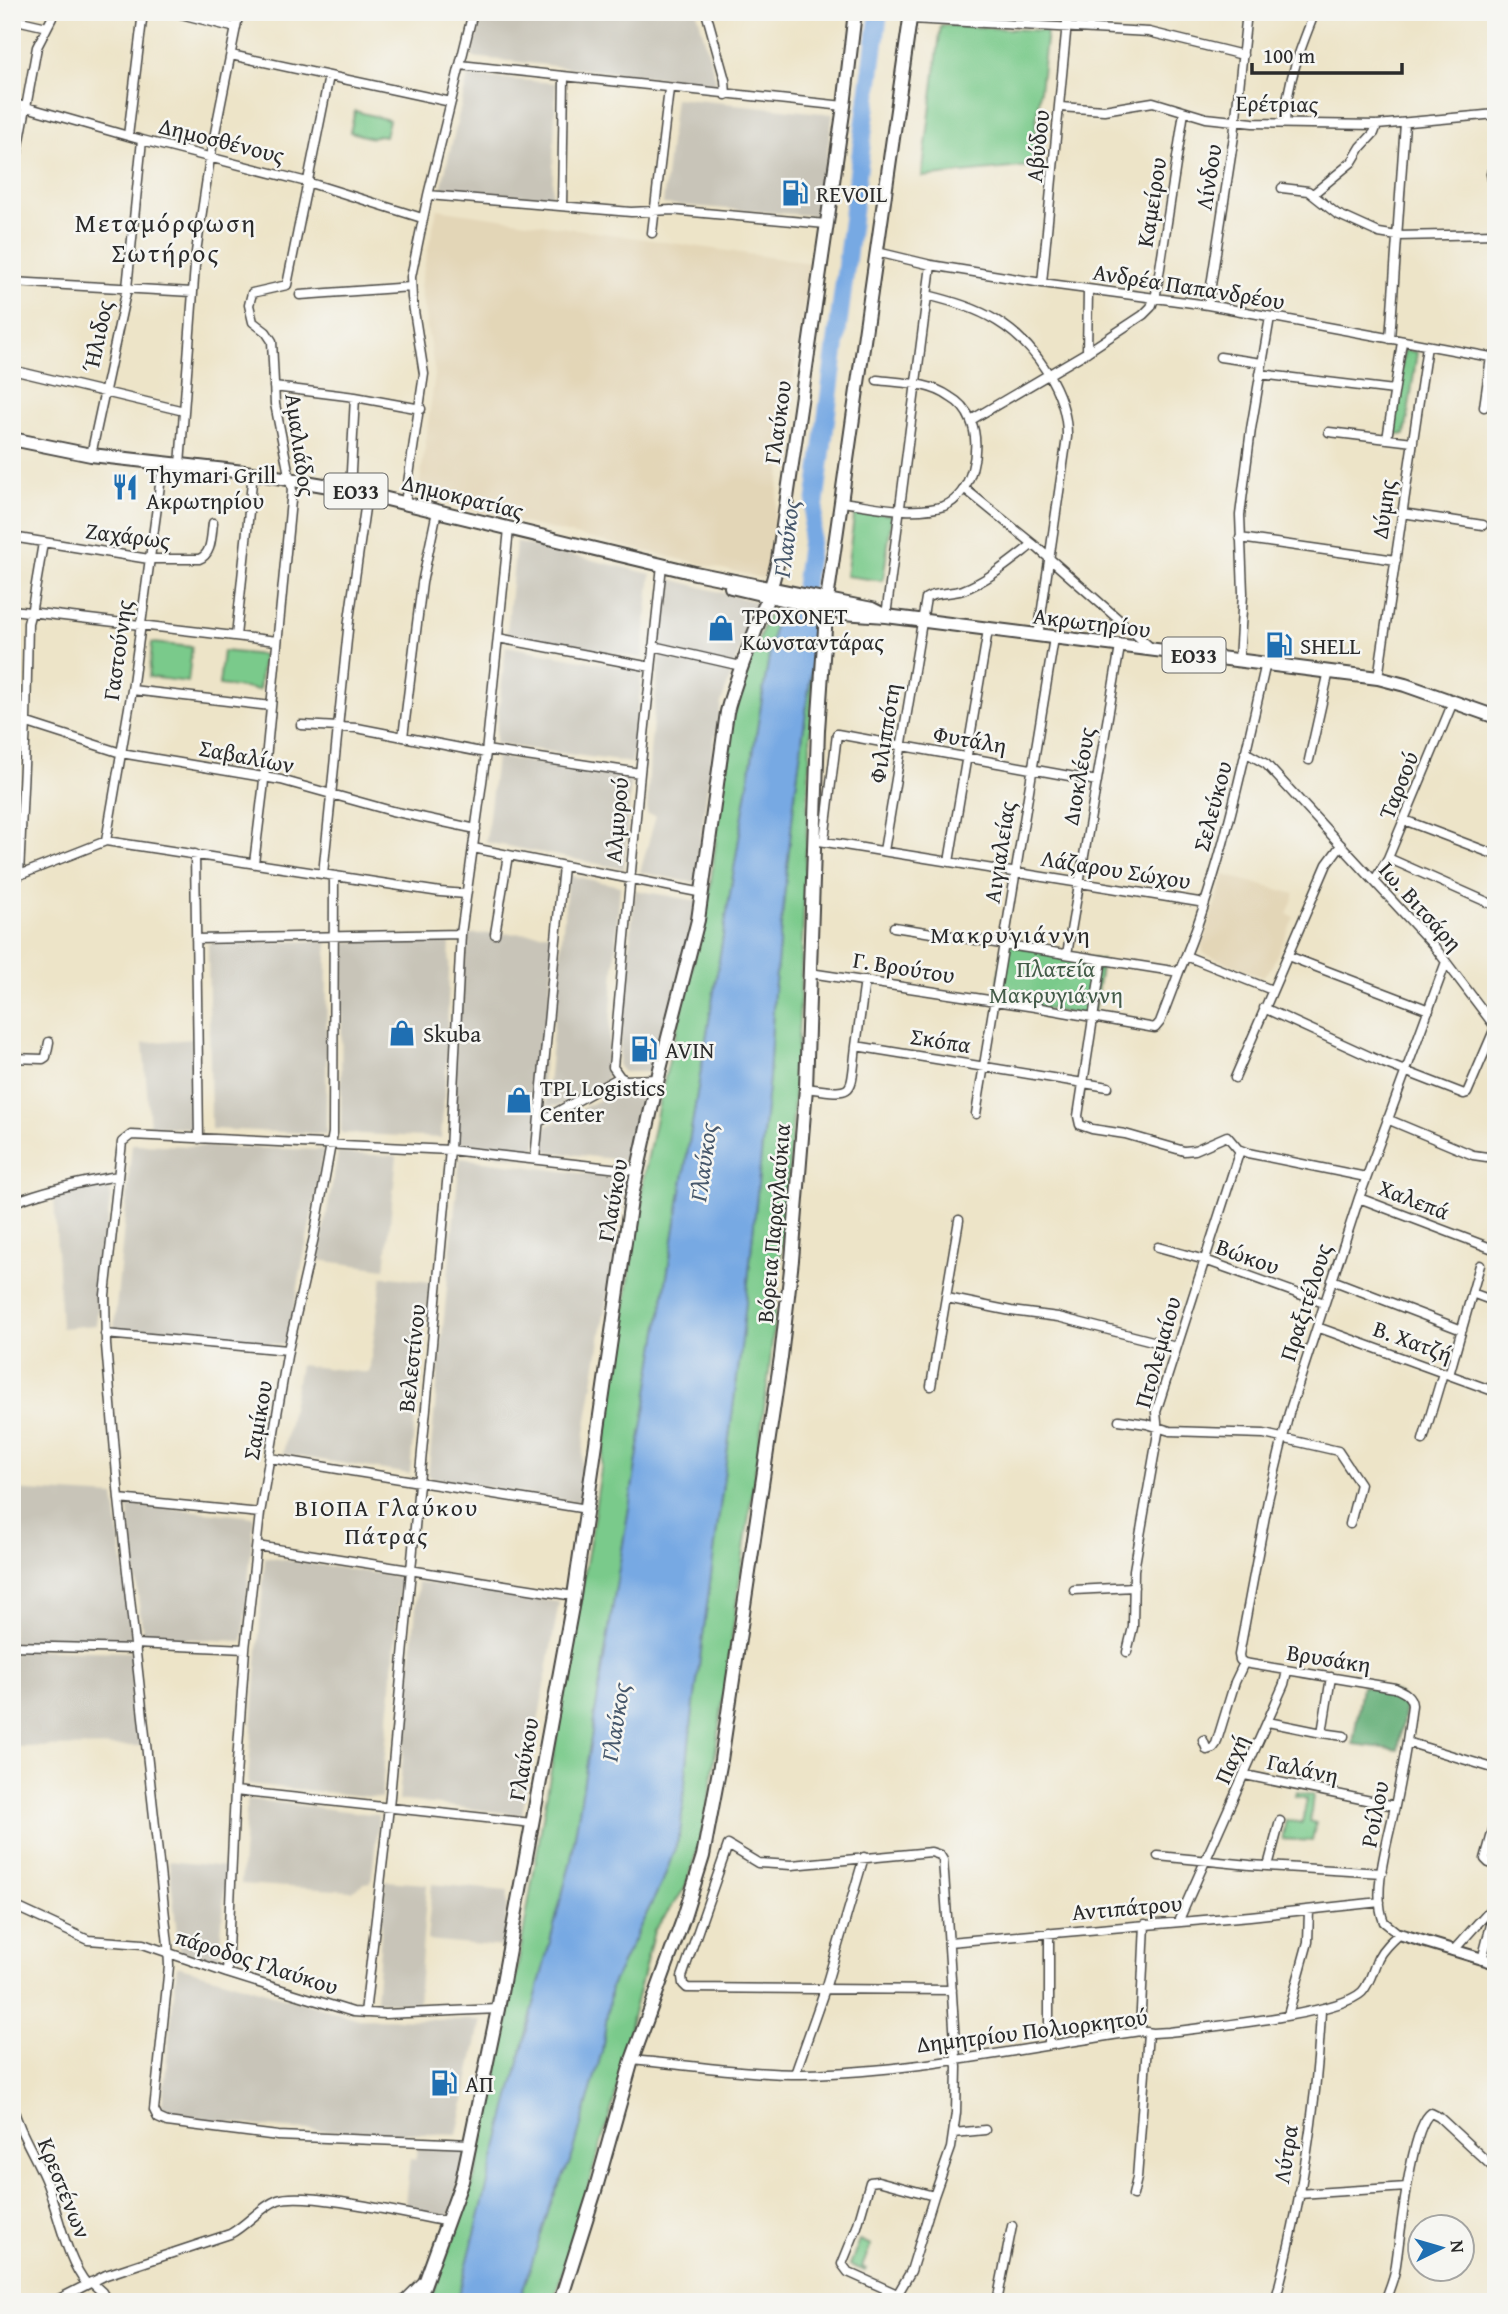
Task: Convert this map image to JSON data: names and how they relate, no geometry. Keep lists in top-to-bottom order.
{
  "streets": {
    "main road": [
      "Γλαύκου",
      "ΕΟ33",
      "Δημοκρατίας",
      "Ακρωτηρίου",
      "Βόρεια Παραγλαύκια"
    ],
    "street": [
      "Ερέτριας",
      "Δημοσθένους",
      "Αβύδου",
      "Λίνδου",
      "Καμείρου",
      "Ανδρέα Παπανδρέου",
      "Ήλιδος",
      "Αμαλιάδος",
      "Δύμης",
      "Ζαχάρως",
      "Γαστούνης",
      "Φιλιππότη",
      "Φυτάλη",
      "Σαβαλίων",
      "Διοκλέους",
      "Ταρσού",
      "Σελεύκου",
      "Αλμυρού",
      "Αιγιαλείας",
      "Λάζαρου Σώχου",
      "Ιω. Βιτσάρη",
      "Γ. Βρούτου",
      "Σκόπα",
      "Χαλεπά",
      "Βώκου",
      "Πραξιτέλους",
      "Β. Χατζή",
      "Πτολεμαίου",
      "Βελεστίνου",
      "Σαμίκου",
      "Βρυσάκη",
      "Παχή",
      "Γαλάνη",
      "Ροίλου",
      "Αντιπάτρου",
      "πάροδος Γλαύκου",
      "Δημητρίου Πολιορκητού",
      "Λύτρα",
      "Κρεστένων"
    ]
  },
  "crossings": [
    ["Ερέτριας", "Αβύδου"],
    ["Ερέτριας", "Λίνδου"],
    ["Ερέτριας", "Καμείρου"],
    ["Δημοσθένους", "Ήλιδος"],
    ["Δημοσθένους", "Αμαλιάδος"],
    ["Αβύδου", "Ανδρέα Παπανδρέου"],
    ["Λίνδου", "Ανδρέα Παπανδρέου"],
    ["Καμείρου", "Ανδρέα Παπανδρέου"],
    ["Ανδρέα Παπανδρέου", "Δύμης"],
    ["Ήλιδος", "Δημοκρατίας"],
    ["Γλαύκου", "Δημοκρατίας"],
    ["Γλαύκου", "Ακρωτηρίου"],
    ["Γλαύκου", "πάροδος Γλαύκου"],
    ["Αμαλιάδος", "Δημοκρατίας"],
    ["Αμαλιάδος", "Σαβαλίων"],
    ["Δημοκρατίας", "Ακρωτηρίου"],
    ["Δημοκρατίας", "Γαστούνης"],
    ["Δημοκρατίας", "Αλμυρού"],
    ["Δημοκρατίας", "Βελεστίνου"],
    ["Δύμης", "Ακρωτηρίου"],
    ["Ζαχάρως", "Γαστούνης"],
    ["Ακρωτηρίου", "Φιλιππότη"],
    ["Ακρωτηρίου", "Διοκλέους"],
    ["Ακρωτηρίου", "Ταρσού"],
    ["Ακρωτηρίου", "Σελεύκου"],
    ["Ακρωτηρίου", "Αιγιαλείας"],
    ["Ακρωτηρίου", "Βόρεια Παραγλαύκια"],
    ["Γαστούνης", "Σαβαλίων"],
    ["Φιλιππότη", "Φυτάλη"],
    ["Φιλιππότη", "Λάζαρου Σώχου"],
    ["Φυτάλη", "Διοκλέους"],
    ["Φυτάλη", "Αιγιαλείας"],
    ["Φυτάλη", "Λάζαρου Σώχου"],
    ["Φυτάλη", "Βόρεια Παραγλαύκια"],
    ["Σαβαλίων", "Βελεστίνου"],
    ["Διοκλέους", "Λάζαρου Σώχου"],
    ["Ταρσού", "Ιω. Βιτσάρη"],
    ["Σελεύκου", "Λάζαρου Σώχου"],
    ["Σελεύκου", "Ιω. Βιτσάρη"],
    ["Σελεύκου", "Γ. Βρούτου"],
    ["Αιγιαλείας", "Λάζαρου Σώχου"],
    ["Αιγιαλείας", "Γ. Βρούτου"],
    ["Αιγιαλείας", "Σκόπα"],
    ["Λάζαρου Σώχου", "Βόρεια Παραγλαύκια"],
    ["Ιω. Βιτσάρη", "Πραξιτέλους"],
    ["Γ. Βρούτου", "Βόρεια Παραγλαύκια"],
    ["Χαλεπά", "Πραξιτέλους"],
    ["Βόρεια Παραγλαύκια", "Δημητρίου Πολιορκητού"],
    ["Βώκου", "Πραξιτέλους"],
    ["Βώκου", "Πτολεμαίου"],
    ["Πραξιτέλους", "Β. Χατζή"],
    ["Πραξιτέλους", "Βρυσάκη"],
    ["Βελεστίνου", "πάροδος Γλαύκου"],
    ["Σαμίκου", "πάροδος Γλαύκου"],
    ["Βρυσάκη", "Παχή"],
    ["Βρυσάκη", "Ροίλου"],
    ["Παχή", "Γαλάνη"],
    ["Παχή", "Αντιπάτρου"],
    ["Γαλάνη", "Ροίλου"],
    ["Ροίλου", "Αντιπάτρου"],
    ["Δημητρίου Πολιορκητού", "Λύτρα"]
  ],
  "districts": ["Μεταμόρφωση Σωτήρος", "Μακρυγιάννη", "ΒΙΟΠΑ Γλαύκου Πάτρας"],
  "water": ["Γλαύκος"],
  "parks": ["Πλατεία Μακρυγιάννη"],
  "places": {
    "fuel station": [
      "REVOIL",
      "SHELL",
      "AVIN",
      "ΑΠ"
    ],
    "restaurant": ["Thymari Grill Ακρωτηρίου"],
    "shop": ["ΤΡΟΧΟΝΕΤ Κωνσταντάρας", "Skuba", "TPL Logistics Center"]
  },
  "scale_bar": "100 m",
  "north": "right"
}
